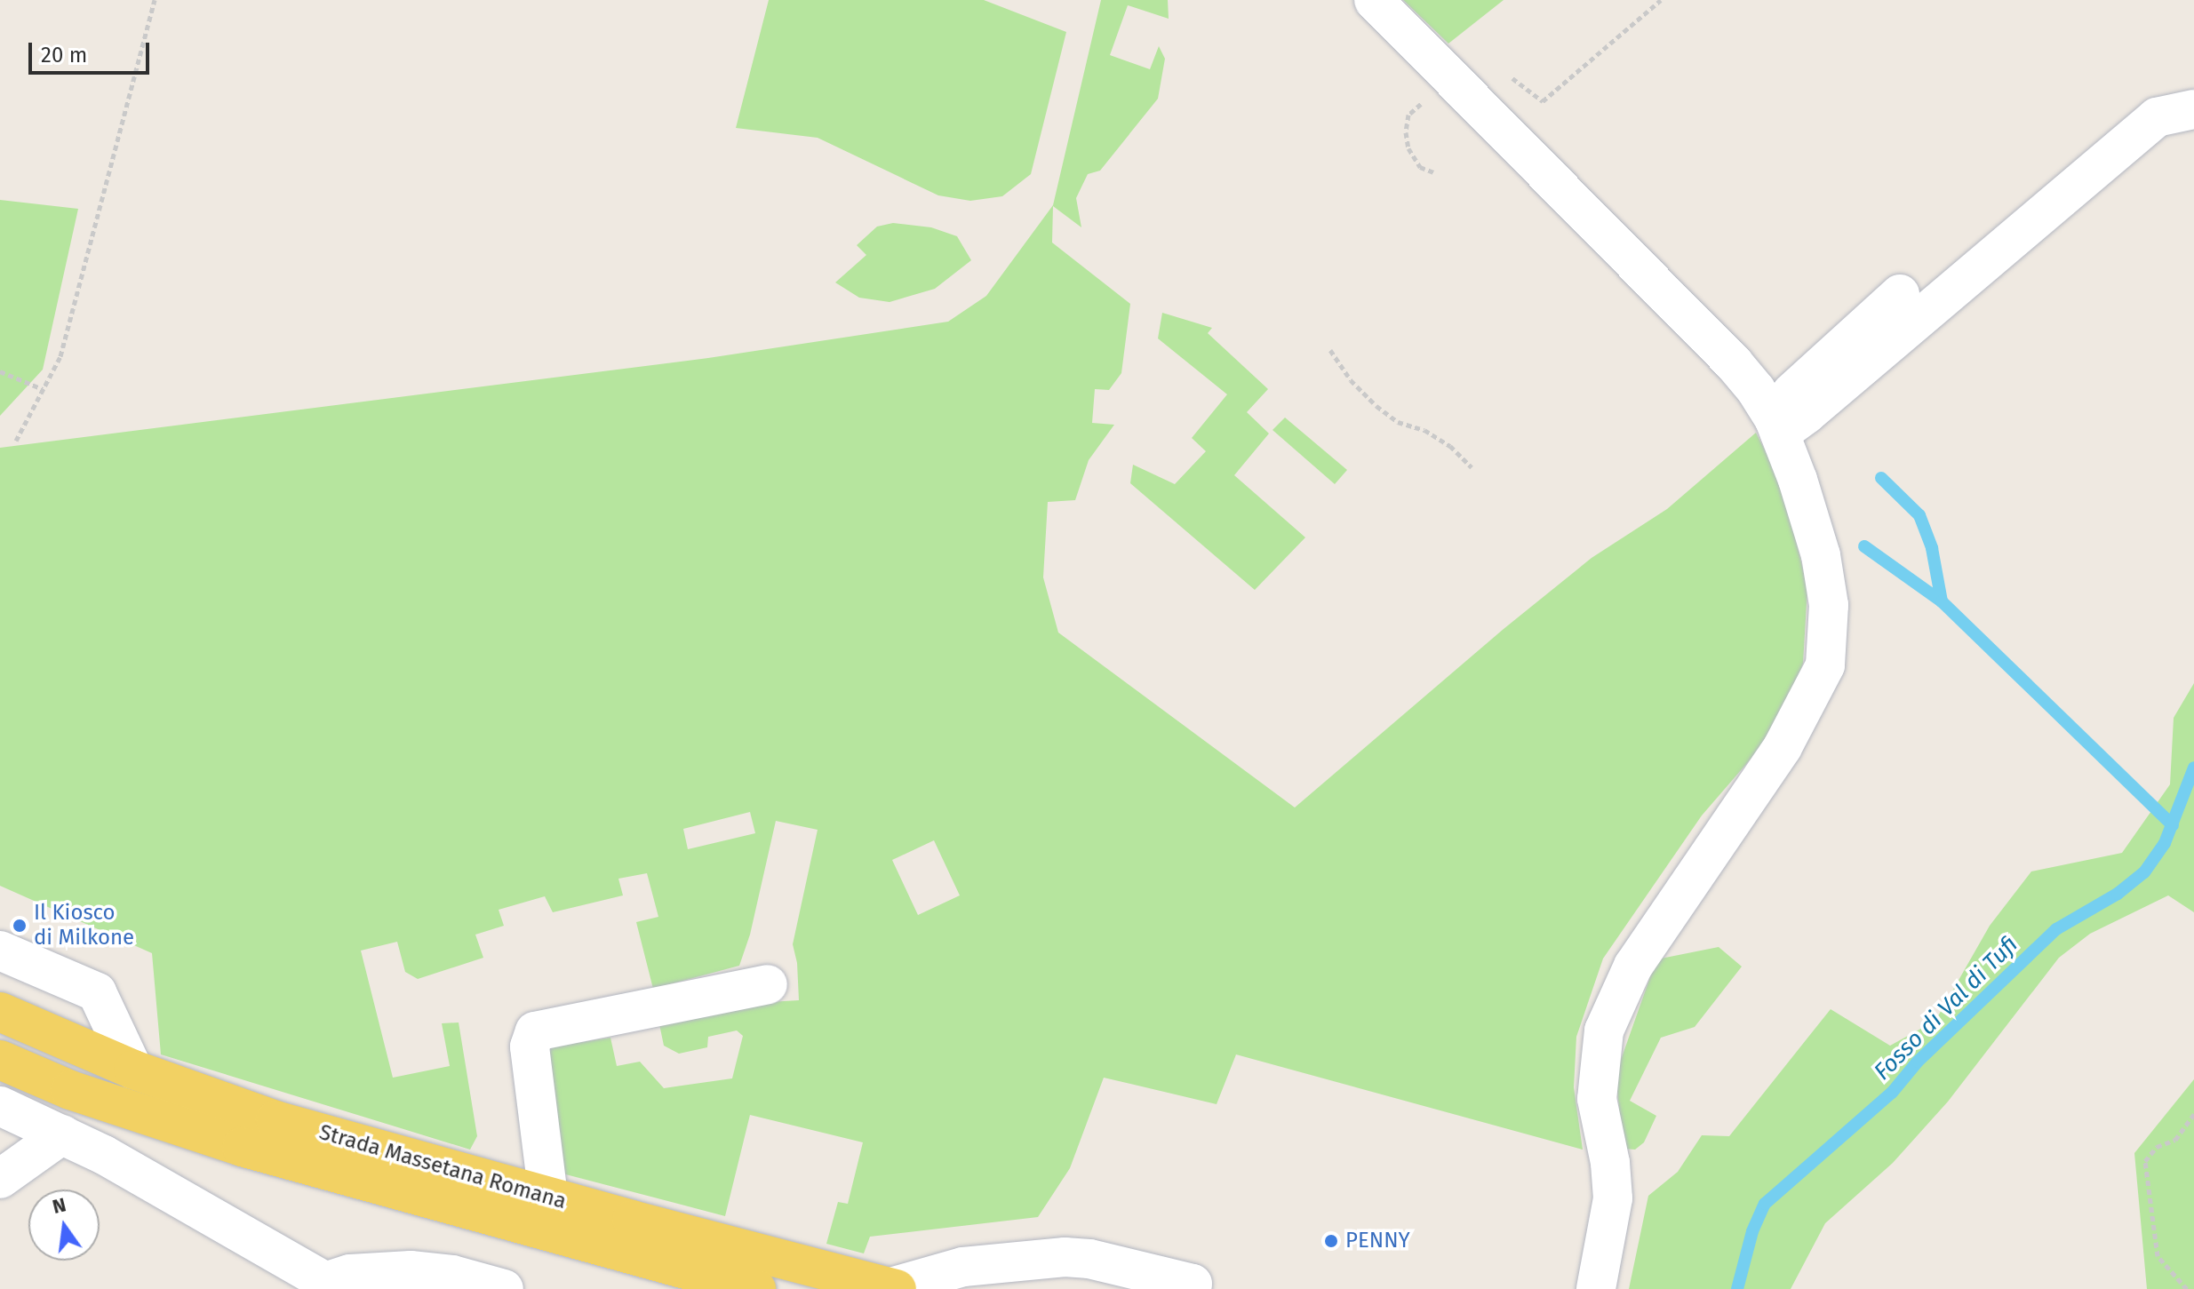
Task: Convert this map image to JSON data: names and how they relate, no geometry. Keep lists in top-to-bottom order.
{
  "streets": {
    "main road": ["Strada Massetana Romana"]
  },
  "water": ["Fosso di Val di Tufi"],
  "places": ["Il Kiosco di Milkone", "PENNY"],
  "scale_bar": "20 m",
  "north": "top"
}
